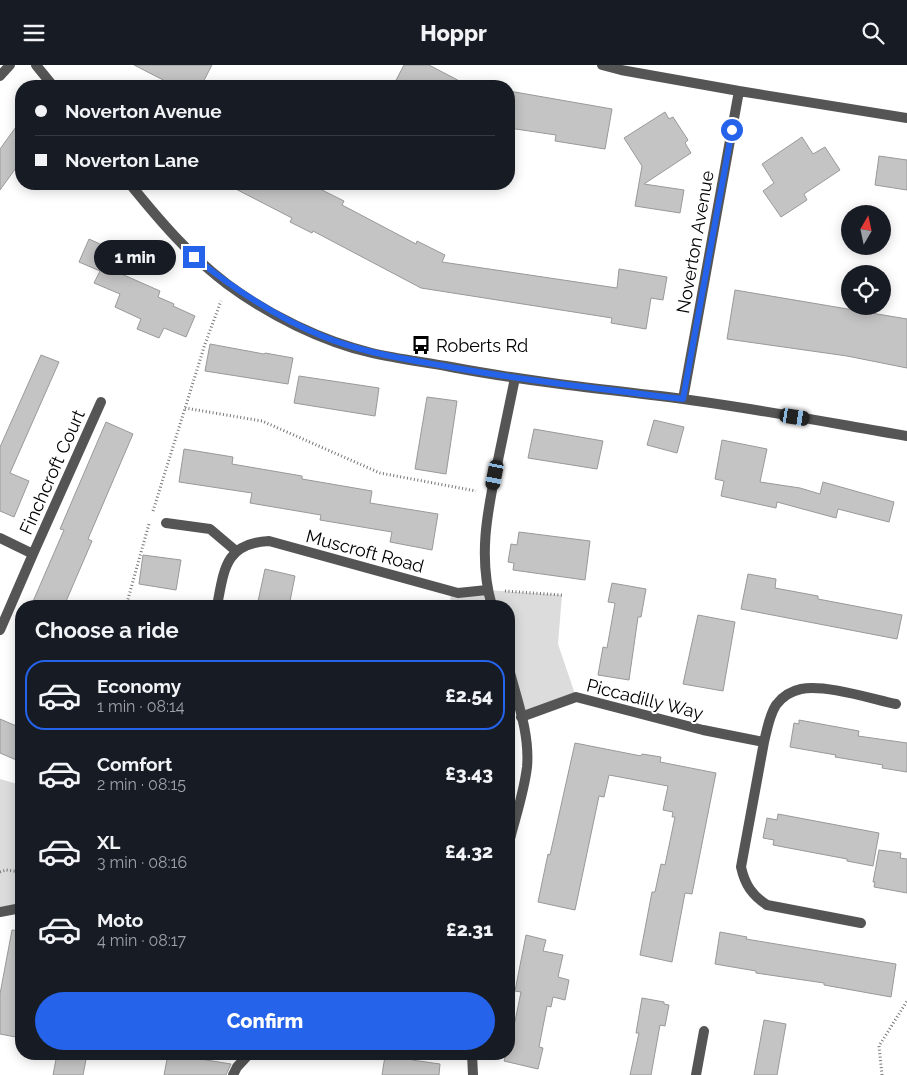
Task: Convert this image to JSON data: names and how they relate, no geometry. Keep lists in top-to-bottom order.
{
  "streets": {
    "street": [
      "Noverton Avenue",
      "Finchcroft Court",
      "Muscroft Road",
      "Piccadilly Way"
    ]
  },
  "places": {
    "bus stop": ["Roberts Rd"]
  },
  "north": "top",
  "page": {
    "header": "Hoppr",
    "banner": ["Noverton Avenue", "Noverton Lane"],
    "bubble": "1 min",
    "heading": "Choose a ride",
    "list": [
      {
        "name": "Economy",
        "note": "1 min · 08:14",
        "value": "£2.54"
      },
      {
        "name": "Comfort",
        "note": "2 min · 08:15",
        "value": "£3.43"
      },
      {
        "name": "XL",
        "note": "3 min · 08:16",
        "value": "£4.32"
      },
      {
        "name": "Moto",
        "note": "4 min · 08:17",
        "value": "£2.31"
      }
    ],
    "buttons": "Confirm"
  }
}
